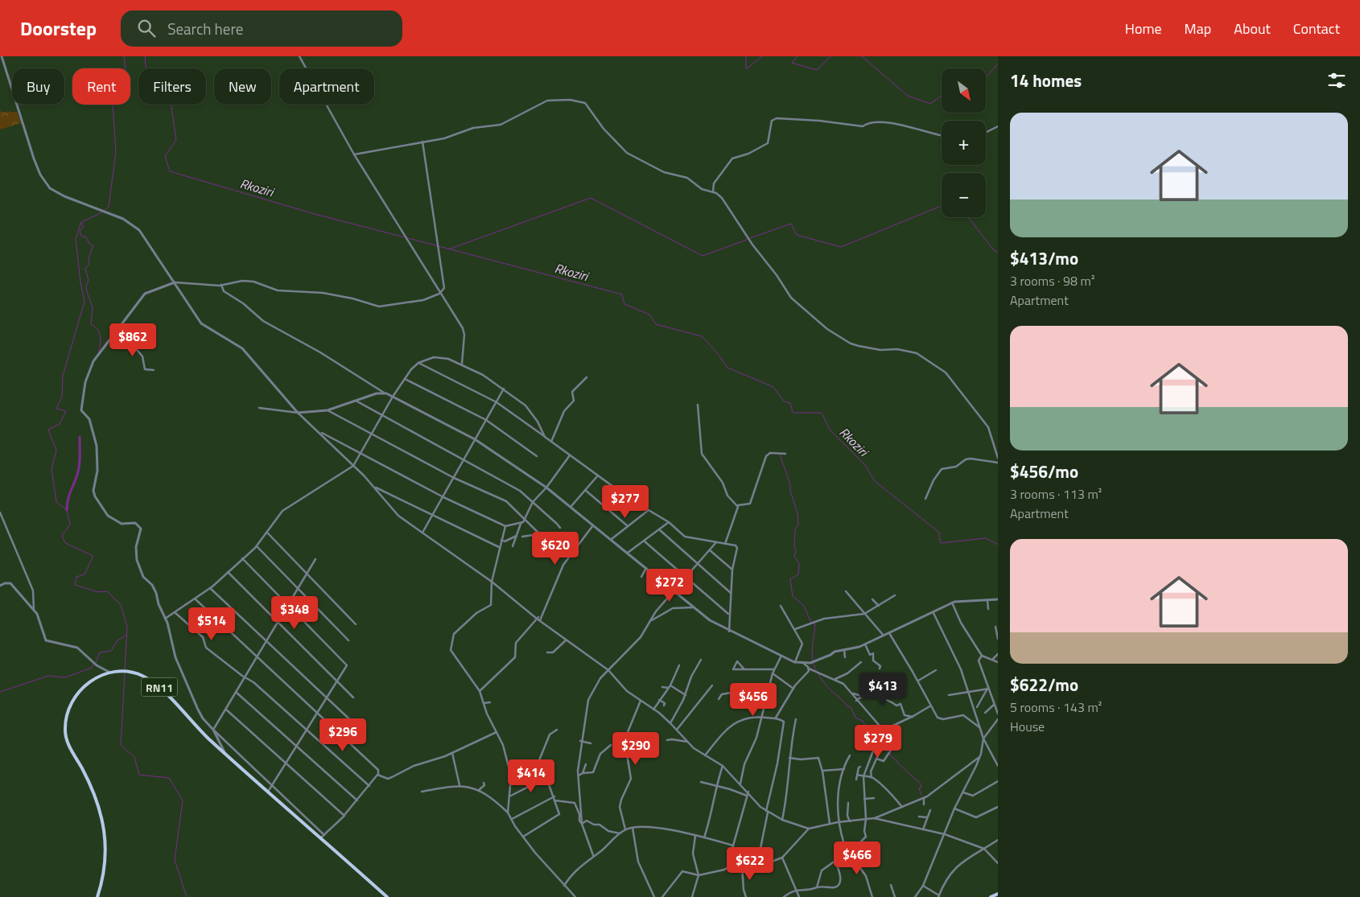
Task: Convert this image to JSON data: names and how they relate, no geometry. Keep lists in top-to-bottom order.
{
  "streets": {
    "main road": ["RN11"]
  },
  "water": ["Rkoziri"],
  "north": "bottom right",
  "page": {
    "header": "Doorstep",
    "search": "Search here",
    "nav": [
      "Home",
      "Map",
      "About",
      "Contact"
    ],
    "heading": "14 homes",
    "map_buttons": ["+", "−"],
    "chip": [
      "Buy",
      "Rent",
      "Filters",
      "New",
      "Apartment"
    ],
    "list": [
      {
        "name": "$413/mo",
        "note": "3 rooms · 98 m² · Apartment"
      },
      {
        "name": "$456/mo",
        "note": "3 rooms · 113 m² · Apartment"
      },
      {
        "name": "$622/mo",
        "note": "5 rooms · 143 m² · House"
      }
    ],
    "price": [
      "$862",
      "$277",
      "$620",
      "$272",
      "$348",
      "$514",
      "$413",
      "$456",
      "$296",
      "$279",
      "$290",
      "$414",
      "$466",
      "$622"
    ]
  }
}
